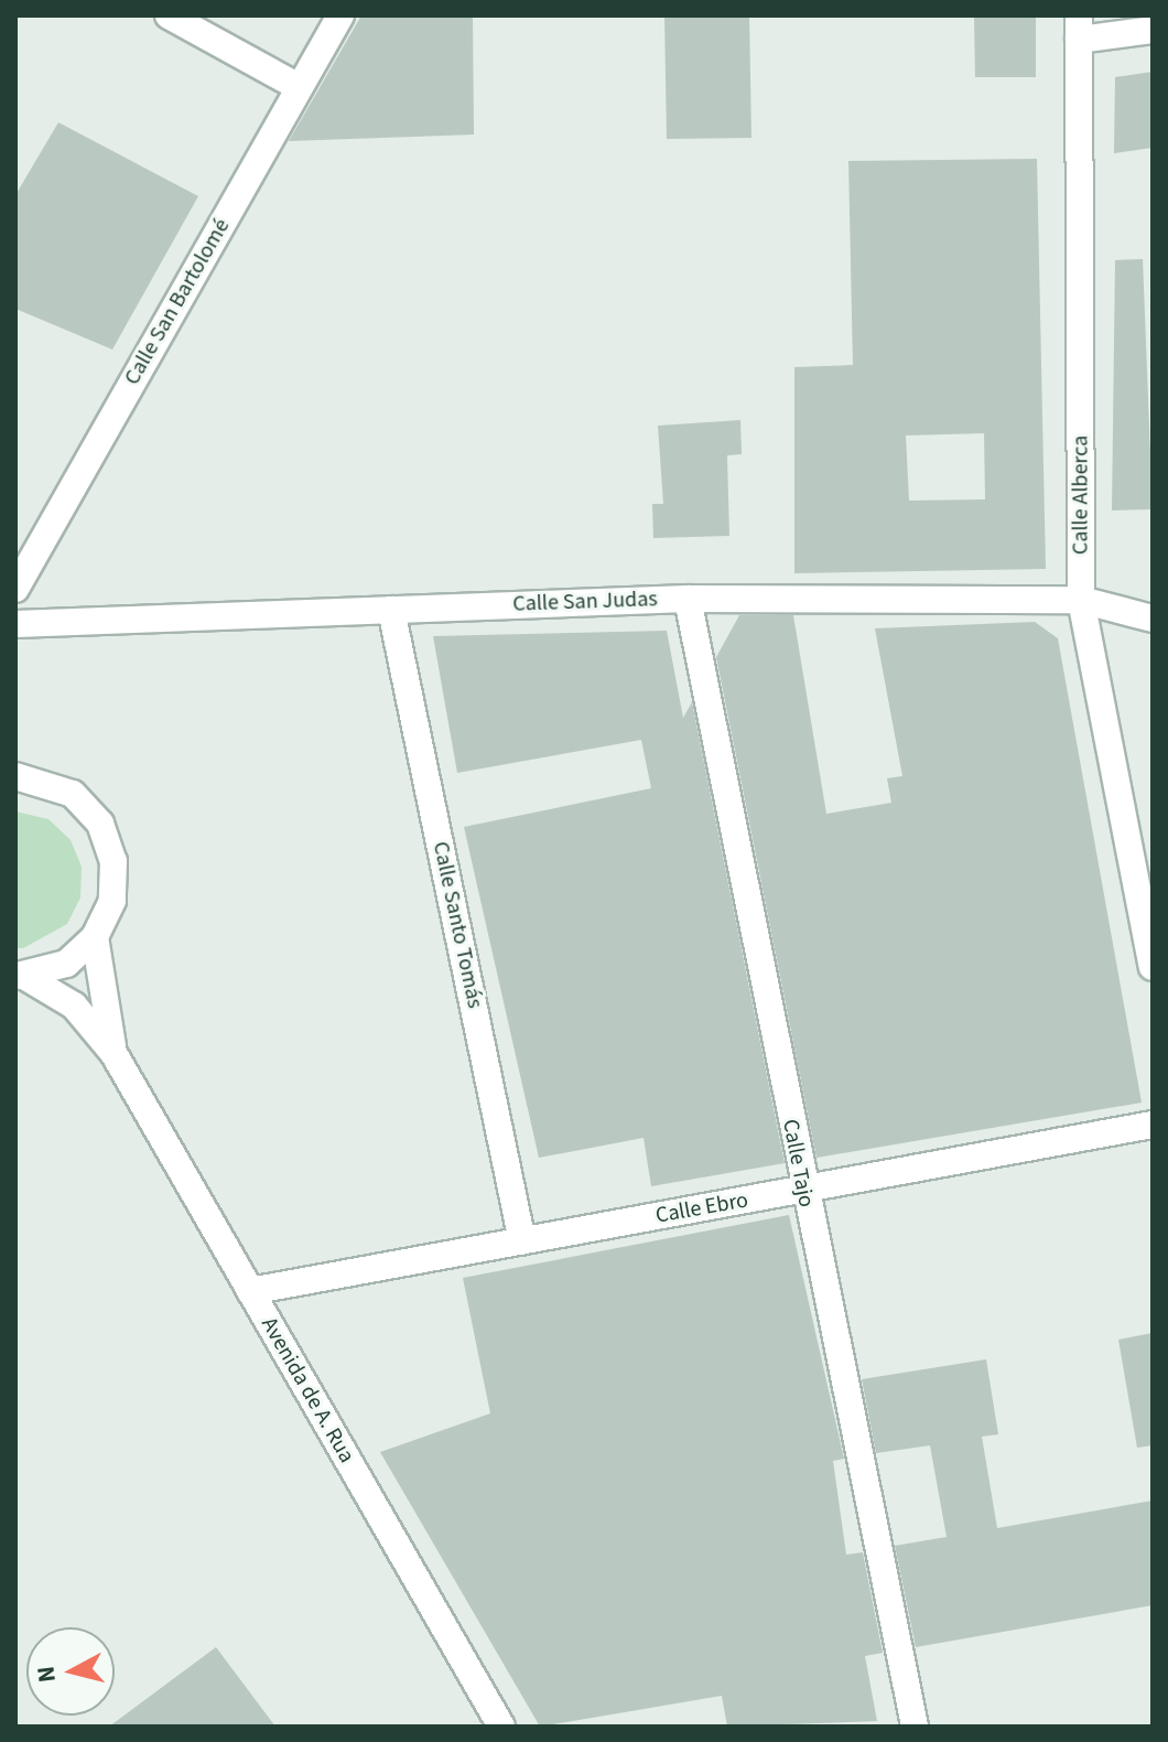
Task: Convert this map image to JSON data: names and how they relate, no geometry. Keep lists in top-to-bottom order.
{
  "streets": {
    "street": [
      "Calle San Bartolomé",
      "Calle Alberca",
      "Calle San Judas",
      "Calle Santo Tomás",
      "Calle Tajo",
      "Calle Ebro",
      "Avenida de A. Rua"
    ]
  },
  "crossings": [
    ["Calle Alberca", "Calle San Judas"],
    ["Calle San Judas", "Calle Santo Tomás"],
    ["Calle San Judas", "Calle Tajo"],
    ["Calle Santo Tomás", "Calle Ebro"],
    ["Calle Tajo", "Calle Ebro"],
    ["Calle Ebro", "Avenida de A. Rua"]
  ],
  "north": "left"
}
